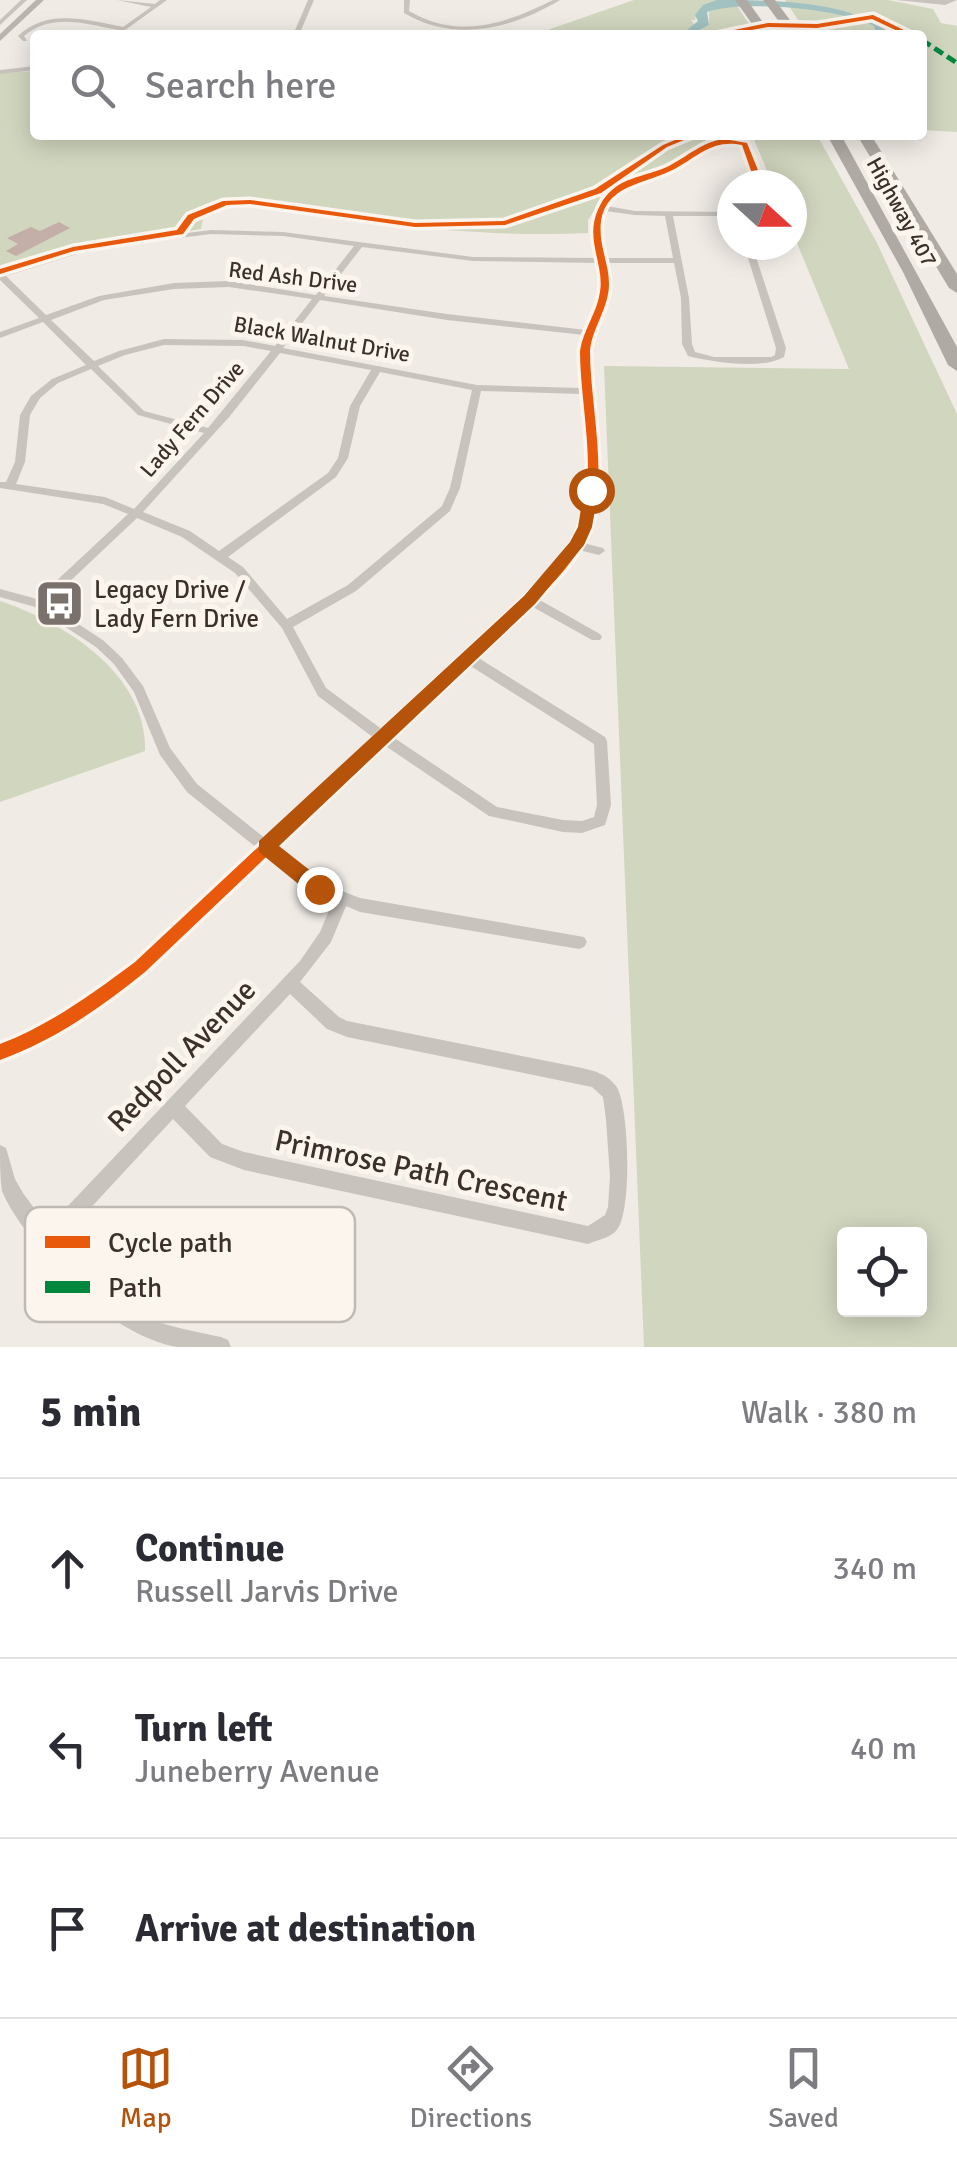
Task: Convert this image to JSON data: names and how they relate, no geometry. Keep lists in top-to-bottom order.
{
  "streets": {
    "highway": ["Highway 407"],
    "street": [
      "Red Ash Drive",
      "Black Walnut Drive",
      "Lady Fern Drive",
      "Redpoll Avenue",
      "Primrose Path Crescent"
    ]
  },
  "crossings": [
    ["Red Ash Drive", "Lady Fern Drive"],
    ["Black Walnut Drive", "Lady Fern Drive"],
    ["Redpoll Avenue", "Primrose Path Crescent"]
  ],
  "places": {
    "bus stop": ["Legacy Drive / Lady Fern Drive"]
  },
  "legend": ["Cycle path", "Path"],
  "north": "right",
  "page": {
    "search": "Search here",
    "heading": ["5 min", "Walk · 380 m"],
    "list": [
      ["Continue", "Russell Jarvis Drive", "340 m"],
      ["Turn left", "Juneberry Avenue", "40 m"],
      "Arrive at destination"
    ],
    "nav": ["Map", "Directions", "Saved"]
  }
}
